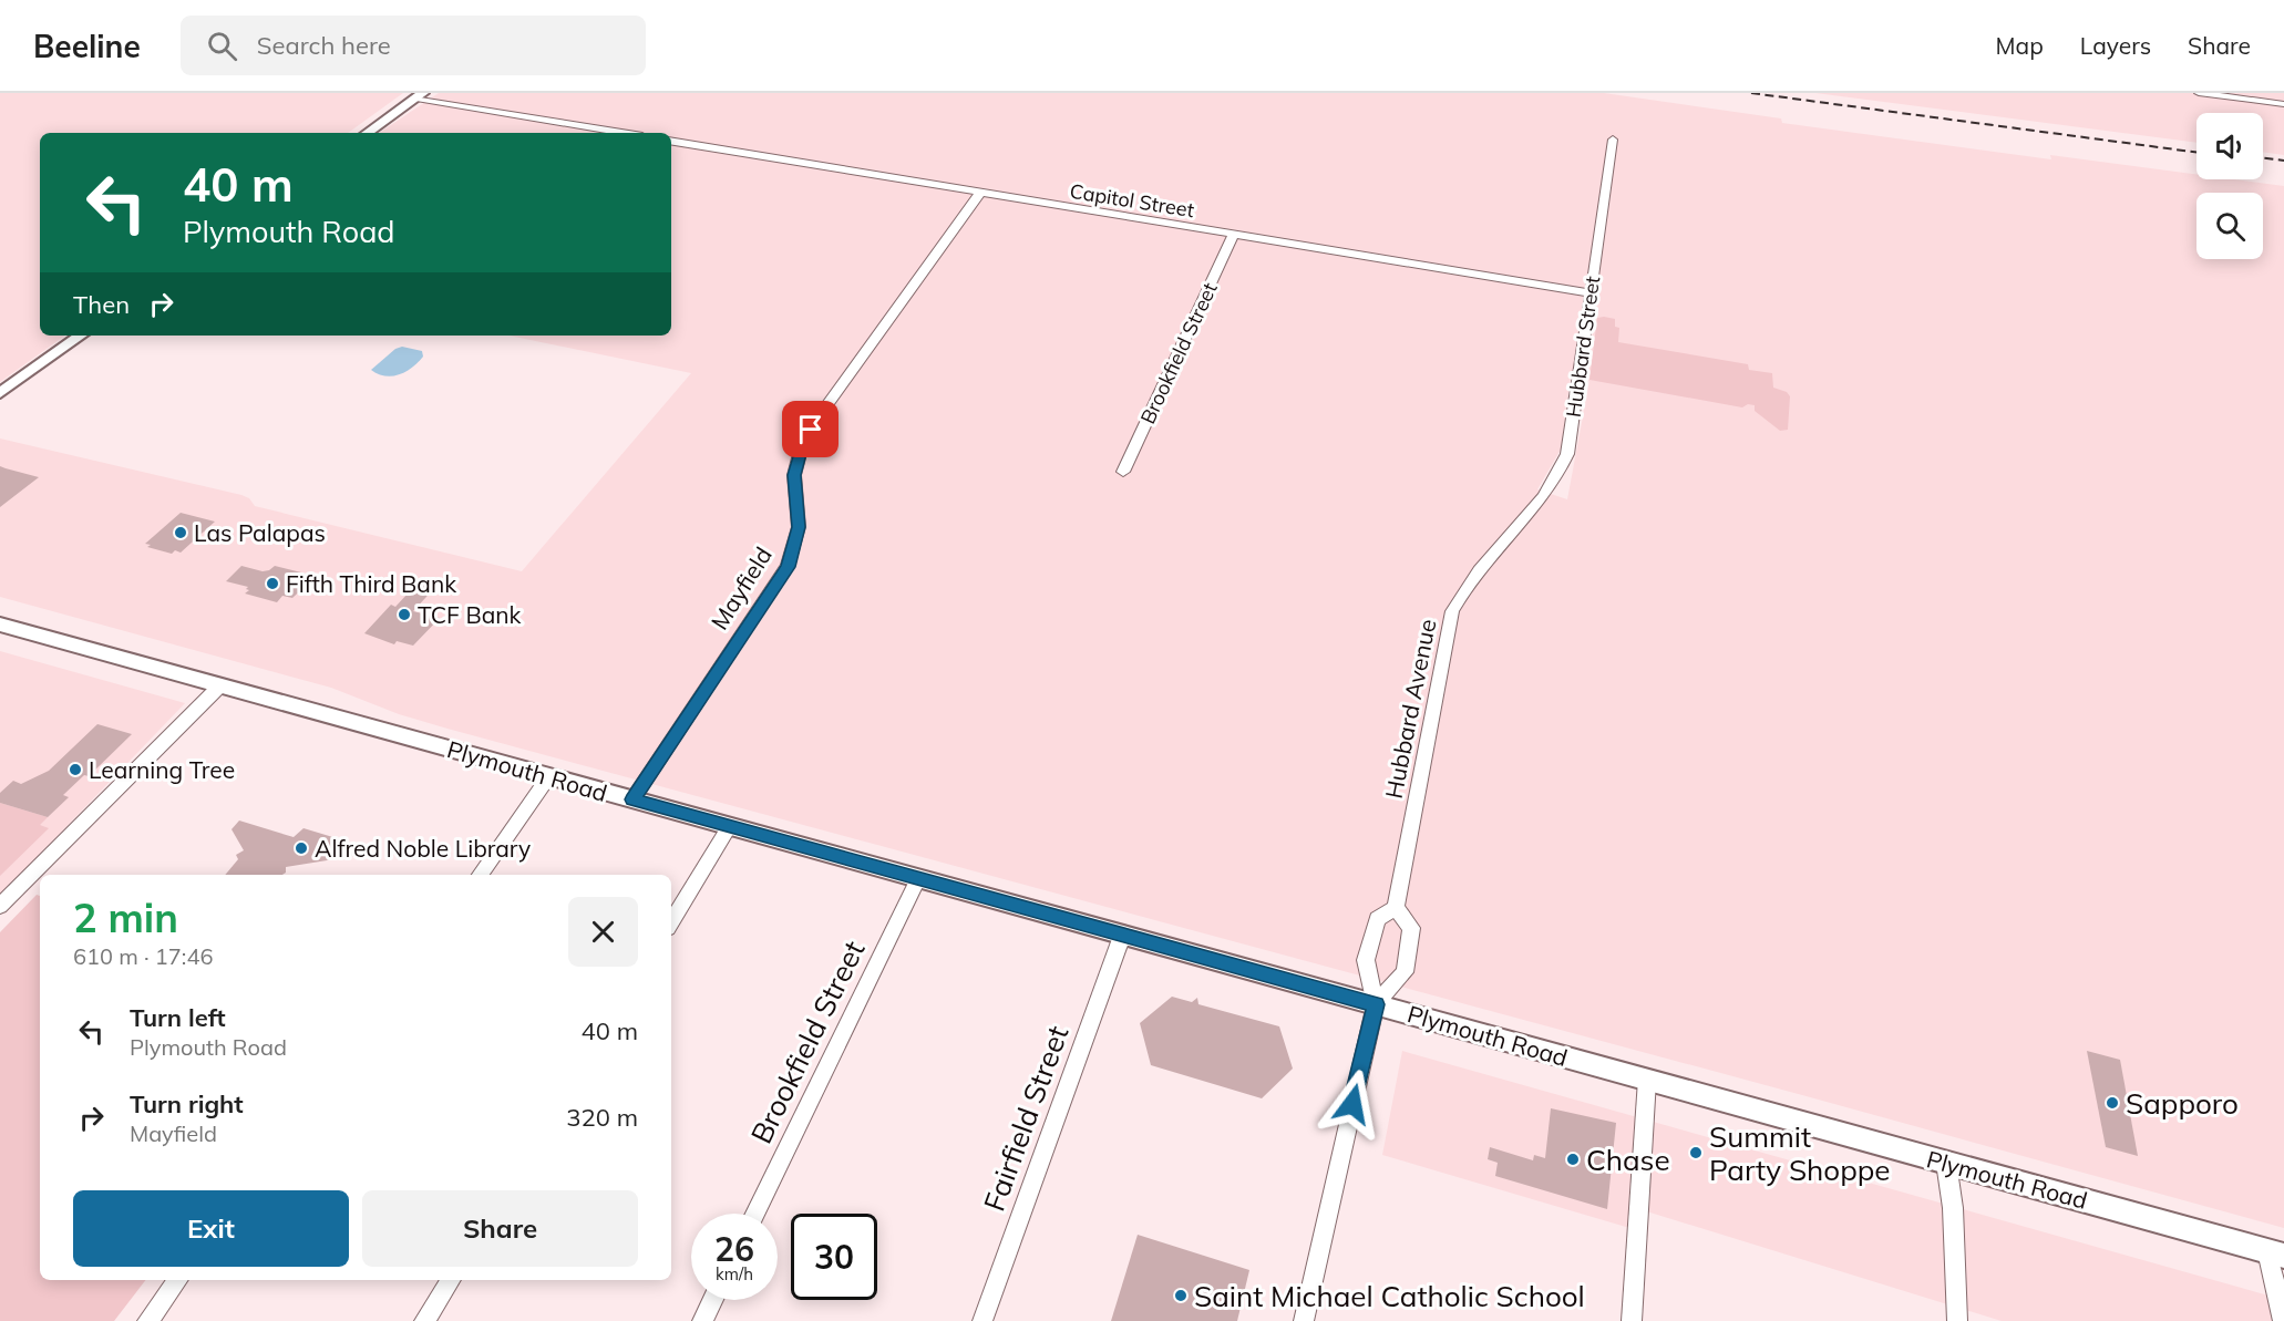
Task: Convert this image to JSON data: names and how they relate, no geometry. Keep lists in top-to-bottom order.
{
  "streets": {
    "main road": ["Plymouth Road"],
    "street": [
      "Capitol Street",
      "Hubbard Street",
      "Brookfield Street",
      "Mayfield",
      "Hubbard Avenue",
      "Fairfield Street"
    ]
  },
  "crossings": [
    ["Capitol Street", "Hubbard Street"],
    ["Capitol Street", "Brookfield Street"],
    ["Capitol Street", "Mayfield"],
    ["Hubbard Street", "Hubbard Avenue"],
    ["Brookfield Street", "Plymouth Road"],
    ["Mayfield", "Plymouth Road"],
    ["Plymouth Road", "Fairfield Street"]
  ],
  "places": [
    "Las Palapas",
    "Fifth Third Bank",
    "TCF Bank",
    "Learning Tree",
    "Alfred Noble Library",
    "Sapporo",
    "Summit Party Shoppe",
    "Chase",
    "Saint Michael Catholic School"
  ],
  "page": {
    "header": "Beeline",
    "search": "Search here",
    "nav": ["Map", "Layers", "Share"],
    "turn": ["40 m", "Plymouth Road"],
    "then": "Then",
    "heading": ["2 min", "610 m · 17:46"],
    "list": [
      {
        "name": "Turn left",
        "note": "Plymouth Road",
        "value": "40 m"
      },
      {
        "name": "Turn right",
        "note": "Mayfield",
        "value": "320 m"
      }
    ],
    "buttons": ["Exit", "Share"],
    "speed": "26 km/h",
    "limit": "30"
  }
}
